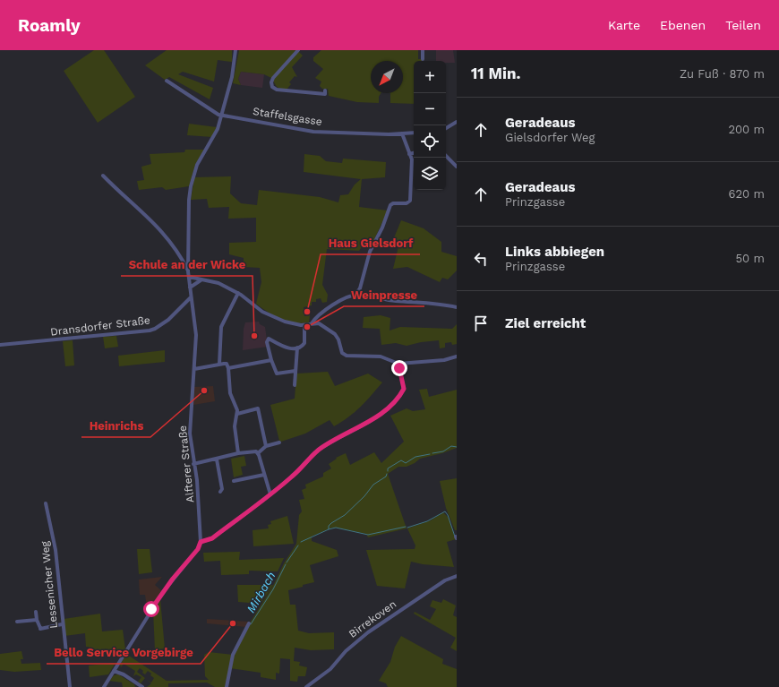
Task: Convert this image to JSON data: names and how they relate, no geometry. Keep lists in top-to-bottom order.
{
  "streets": {
    "street": [
      "Staffelsgasse",
      "Dransdorfer Straße",
      "Alfterer Straße",
      "Lessenicher Weg",
      "Birrekoven"
    ]
  },
  "crossings": [
    ["Staffelsgasse", "Alfterer Straße"],
    ["Dransdorfer Straße", "Alfterer Straße"]
  ],
  "water": ["Mirbach"],
  "places": [
    "Haus Gielsdorf",
    "Weinpresse",
    "Schule an der Wicke",
    "Heinrichs",
    "Bello Service Vorgebirge"
  ],
  "north": "bottom left",
  "page": {
    "header": "Roamly",
    "nav": ["Karte", "Ebenen", "Teilen"],
    "heading": ["11 Min.", "Zu Fuß · 870 m"],
    "map_buttons": ["+", "−"],
    "list": [
      ["Geradeaus", "Gielsdorfer Weg", "200 m"],
      ["Geradeaus", "Prinzgasse", "620 m"],
      ["Links abbiegen", "Prinzgasse", "50 m"],
      "Ziel erreicht"
    ]
  }
}
